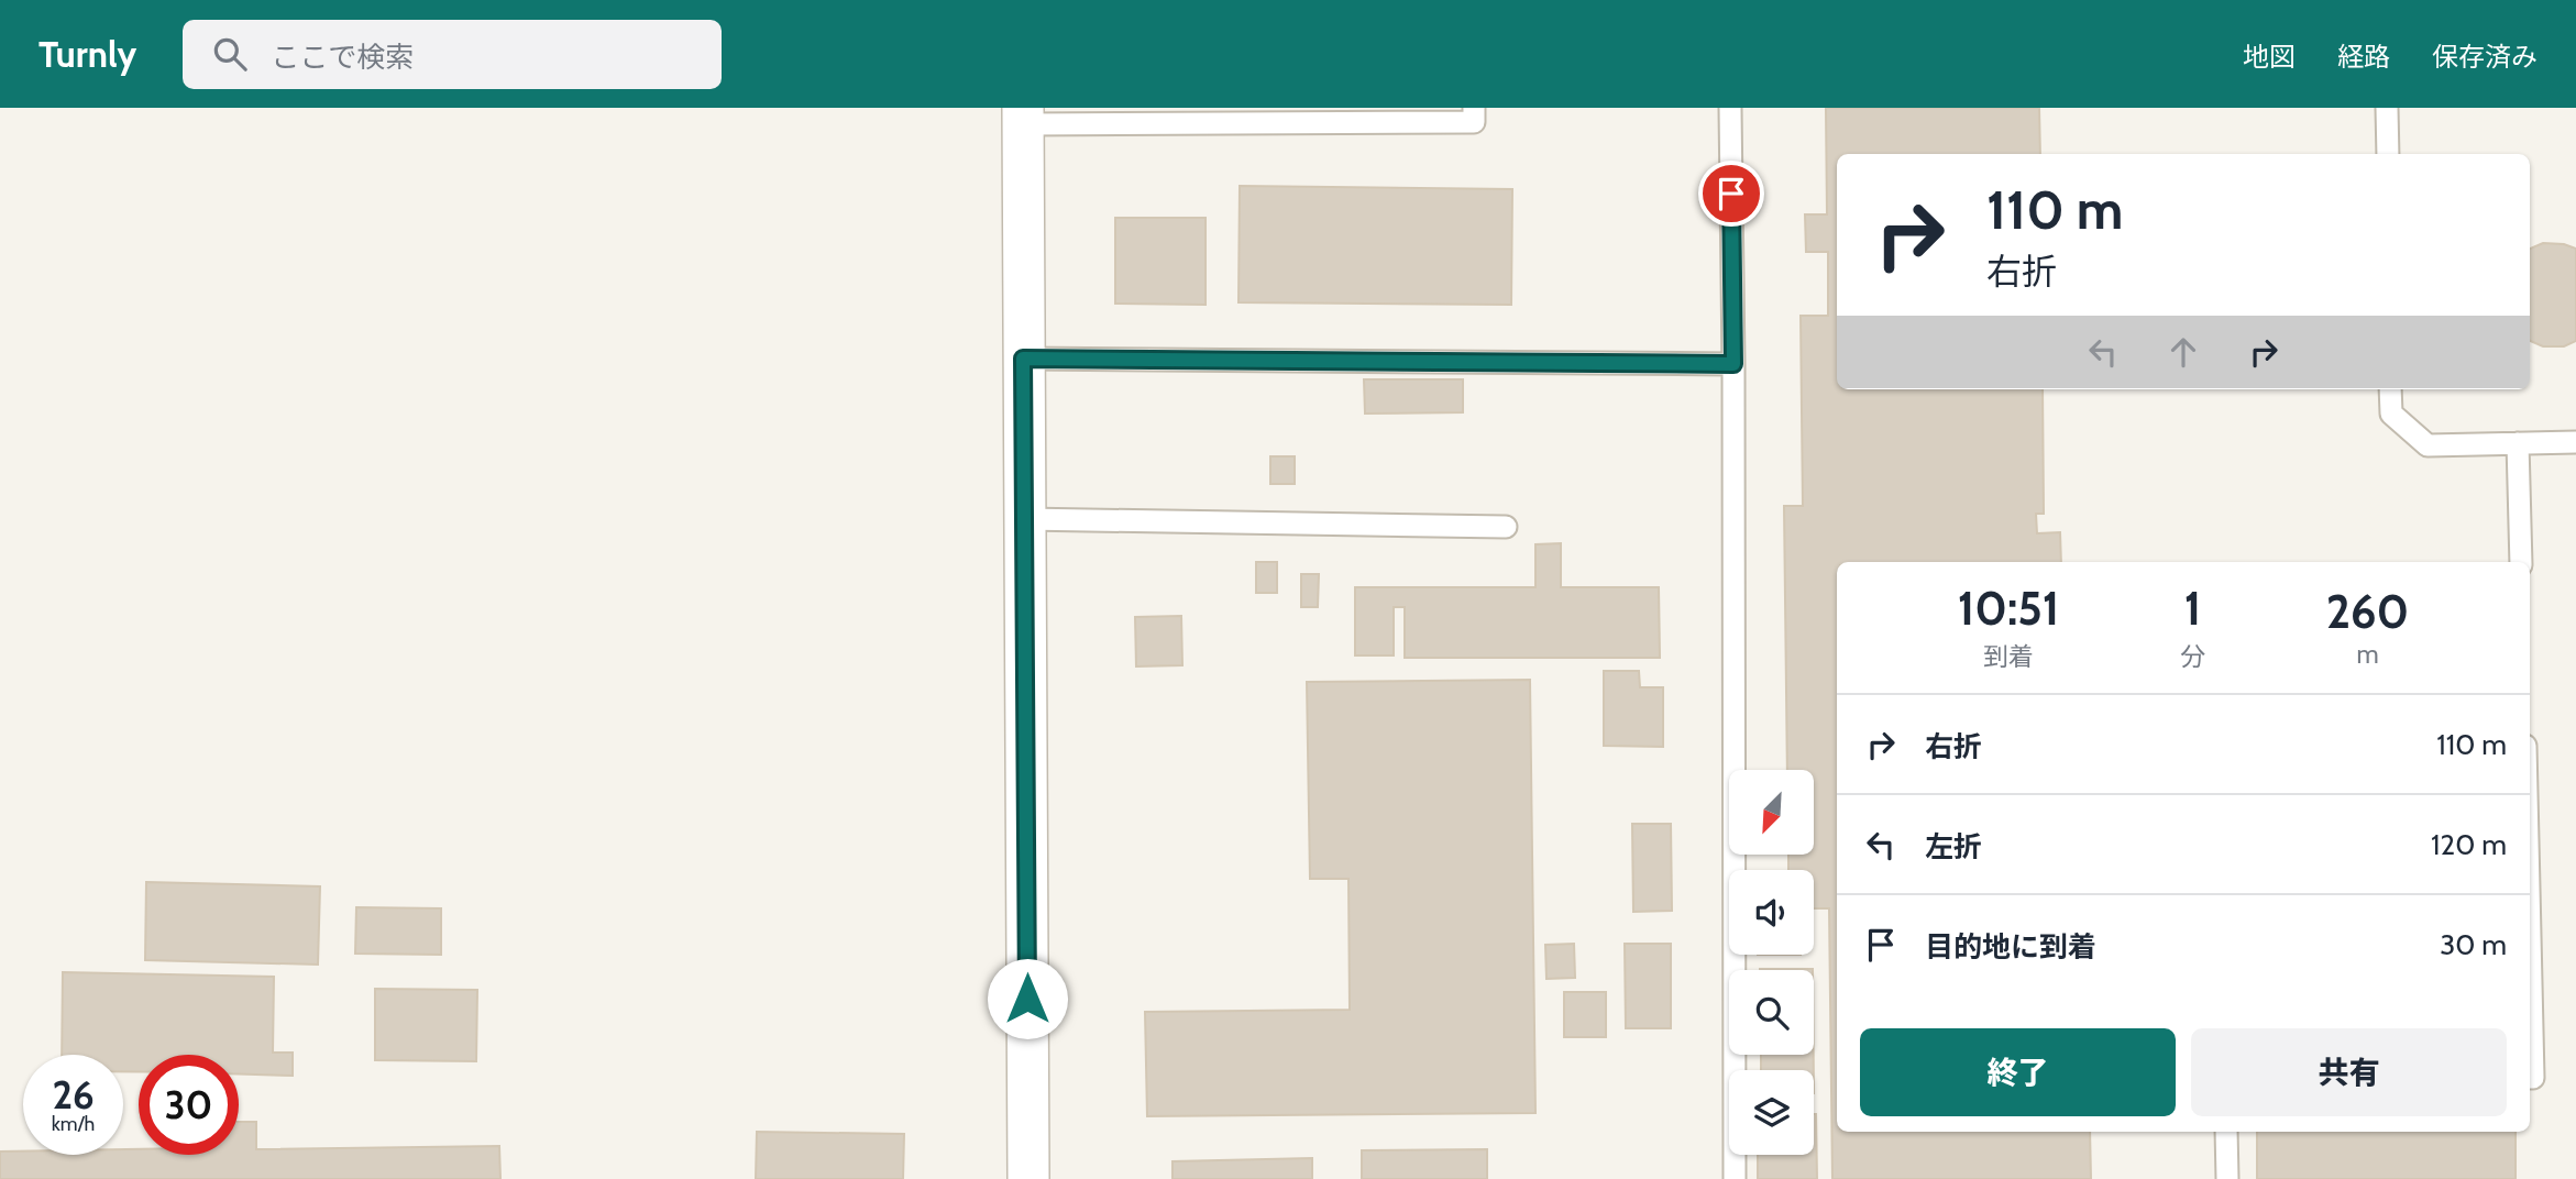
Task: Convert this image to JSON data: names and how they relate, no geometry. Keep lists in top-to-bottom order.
{
  "north": "bottom left",
  "page": {
    "header": "Turnly",
    "search": "ここで検索",
    "nav": ["地図", "経路", "保存済み"],
    "turn": ["110 m", "右折"],
    "eta": [
      "10:51",
      "到着",
      "1",
      "分",
      "260",
      "m"
    ],
    "list": [
      {
        "name": "右折",
        "value": "110 m"
      },
      {
        "name": "左折",
        "value": "120 m"
      },
      {
        "name": "目的地に到着",
        "value": "30 m"
      }
    ],
    "buttons": ["終了", "共有"],
    "speed": "26 km/h",
    "limit": "30"
  }
}
